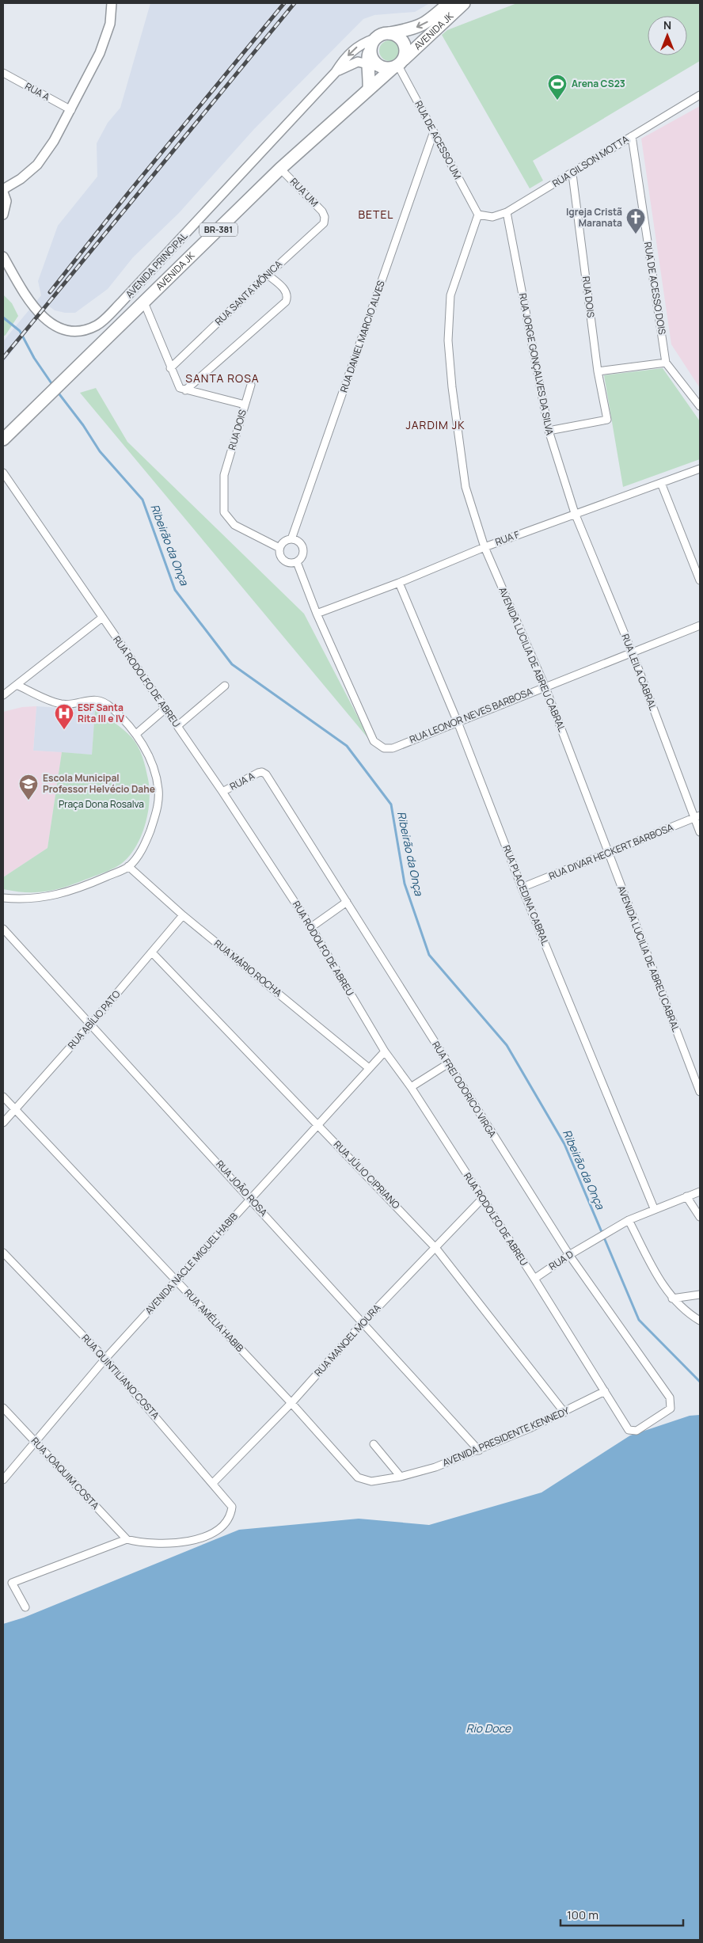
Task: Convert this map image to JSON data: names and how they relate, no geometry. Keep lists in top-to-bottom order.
{
  "streets": {
    "main road": ["AVENIDA JK", "BR-381"],
    "street": [
      "RUA A",
      "RUA DE ACESSO UM",
      "RUA GILSON MOTTA",
      "RUA UM",
      "AVENIDA PRINCIPAL",
      "RUA DE ACESSO DOIS",
      "RUA SANTA MÔNICA",
      "RUA DOIS",
      "RUA DANIEL MARCIO ALVES",
      "RUA JORGE GONÇALVES DA SILVA",
      "RUA F",
      "AVENIDA LUCILIA DE ABREU CABRAL",
      "RUA LEILA CABRAL",
      "RUA RODOLFO DE ABREU",
      "RUA LEONOR NEVES BARBOSA",
      "RUA DIVAR HECKERT BARBOSA",
      "RUA PLACEDINA CABRAL",
      "RUA MÁRIO ROCHA",
      "RUA ABÍLIO PATO",
      "RUA FREI ODORICO VIRGA",
      "RUA JÚLIO CIPRIANO",
      "RUA JOÃO ROSA",
      "RUA D",
      "AVENIDA NACLE MIGUEL HABIB",
      "RUA AMÉLIA HABIB",
      "RUA MANOEL MOURA",
      "RUA QUINTILIANO COSTA",
      "AVENIDA PRESIDENTE KENNEDY",
      "RUA JOAQUIM COSTA"
    ]
  },
  "crossings": [
    ["AVENIDA JK", "RUA DE ACESSO UM"],
    ["AVENIDA JK", "RUA UM"],
    ["AVENIDA JK", "AVENIDA PRINCIPAL"],
    ["RUA A", "RUA RODOLFO DE ABREU"],
    ["RUA A", "RUA FREI ODORICO VIRGA"],
    ["RUA DE ACESSO UM", "RUA GILSON MOTTA"],
    ["RUA DE ACESSO UM", "AVENIDA PRINCIPAL"],
    ["RUA DE ACESSO UM", "RUA DANIEL MARCIO ALVES"],
    ["RUA DE ACESSO UM", "AVENIDA LUCILIA DE ABREU CABRAL"],
    ["RUA GILSON MOTTA", "RUA DE ACESSO DOIS"],
    ["RUA GILSON MOTTA", "RUA DOIS"],
    ["RUA GILSON MOTTA", "RUA JORGE GONÇALVES DA SILVA"],
    ["RUA GILSON MOTTA", "AVENIDA LUCILIA DE ABREU CABRAL"],
    ["RUA UM", "RUA SANTA MÔNICA"],
    ["RUA DOIS", "RUA DANIEL MARCIO ALVES"],
    ["RUA DOIS", "RUA JORGE GONÇALVES DA SILVA"],
    ["RUA JORGE GONÇALVES DA SILVA", "RUA F"],
    ["RUA JORGE GONÇALVES DA SILVA", "RUA LEILA CABRAL"],
    ["RUA F", "AVENIDA LUCILIA DE ABREU CABRAL"],
    ["RUA F", "RUA LEILA CABRAL"],
    ["RUA F", "RUA LEONOR NEVES BARBOSA"],
    ["RUA F", "RUA PLACEDINA CABRAL"],
    ["AVENIDA LUCILIA DE ABREU CABRAL", "RUA LEONOR NEVES BARBOSA"],
    ["AVENIDA LUCILIA DE ABREU CABRAL", "RUA DIVAR HECKERT BARBOSA"],
    ["RUA LEILA CABRAL", "RUA LEONOR NEVES BARBOSA"],
    ["RUA LEILA CABRAL", "RUA DIVAR HECKERT BARBOSA"],
    ["RUA RODOLFO DE ABREU", "RUA FREI ODORICO VIRGA"],
    ["RUA RODOLFO DE ABREU", "RUA D"],
    ["RUA RODOLFO DE ABREU", "AVENIDA NACLE MIGUEL HABIB"],
    ["RUA RODOLFO DE ABREU", "RUA MANOEL MOURA"],
    ["RUA RODOLFO DE ABREU", "AVENIDA PRESIDENTE KENNEDY"],
    ["RUA LEONOR NEVES BARBOSA", "RUA PLACEDINA CABRAL"],
    ["RUA DIVAR HECKERT BARBOSA", "RUA PLACEDINA CABRAL"],
    ["RUA PLACEDINA CABRAL", "RUA D"],
    ["RUA MÁRIO ROCHA", "RUA ABÍLIO PATO"],
    ["RUA MÁRIO ROCHA", "AVENIDA NACLE MIGUEL HABIB"],
    ["RUA ABÍLIO PATO", "RUA JÚLIO CIPRIANO"],
    ["RUA ABÍLIO PATO", "RUA JOÃO ROSA"],
    ["RUA ABÍLIO PATO", "RUA AMÉLIA HABIB"],
    ["RUA FREI ODORICO VIRGA", "RUA D"],
    ["RUA JÚLIO CIPRIANO", "AVENIDA NACLE MIGUEL HABIB"],
    ["RUA JÚLIO CIPRIANO", "RUA MANOEL MOURA"],
    ["RUA JÚLIO CIPRIANO", "AVENIDA PRESIDENTE KENNEDY"],
    ["RUA JOÃO ROSA", "AVENIDA NACLE MIGUEL HABIB"],
    ["RUA JOÃO ROSA", "RUA MANOEL MOURA"],
    ["RUA JOÃO ROSA", "AVENIDA PRESIDENTE KENNEDY"],
    ["AVENIDA NACLE MIGUEL HABIB", "RUA AMÉLIA HABIB"],
    ["AVENIDA NACLE MIGUEL HABIB", "RUA QUINTILIANO COSTA"],
    ["AVENIDA NACLE MIGUEL HABIB", "RUA JOAQUIM COSTA"],
    ["RUA AMÉLIA HABIB", "RUA MANOEL MOURA"],
    ["RUA AMÉLIA HABIB", "AVENIDA PRESIDENTE KENNEDY"],
    ["RUA MANOEL MOURA", "RUA QUINTILIANO COSTA"],
    ["RUA QUINTILIANO COSTA", "RUA JOAQUIM COSTA"]
  ],
  "districts": ["BETEL", "SANTA ROSA", "JARDIM JK"],
  "water": ["Ribeirão da Onça", "Rio Doce"],
  "parks": ["Praça Dona Rosalva"],
  "places": {
    "sports": ["Arena CS23"],
    "church": ["Igreja Cristã Maranata"],
    "hospital": ["ESF Santa Rita III e IV"],
    "school or university": ["Escola Municipal Professor Helvécio Dahe"]
  },
  "scale_bar": "100 m",
  "north": "top"
}
